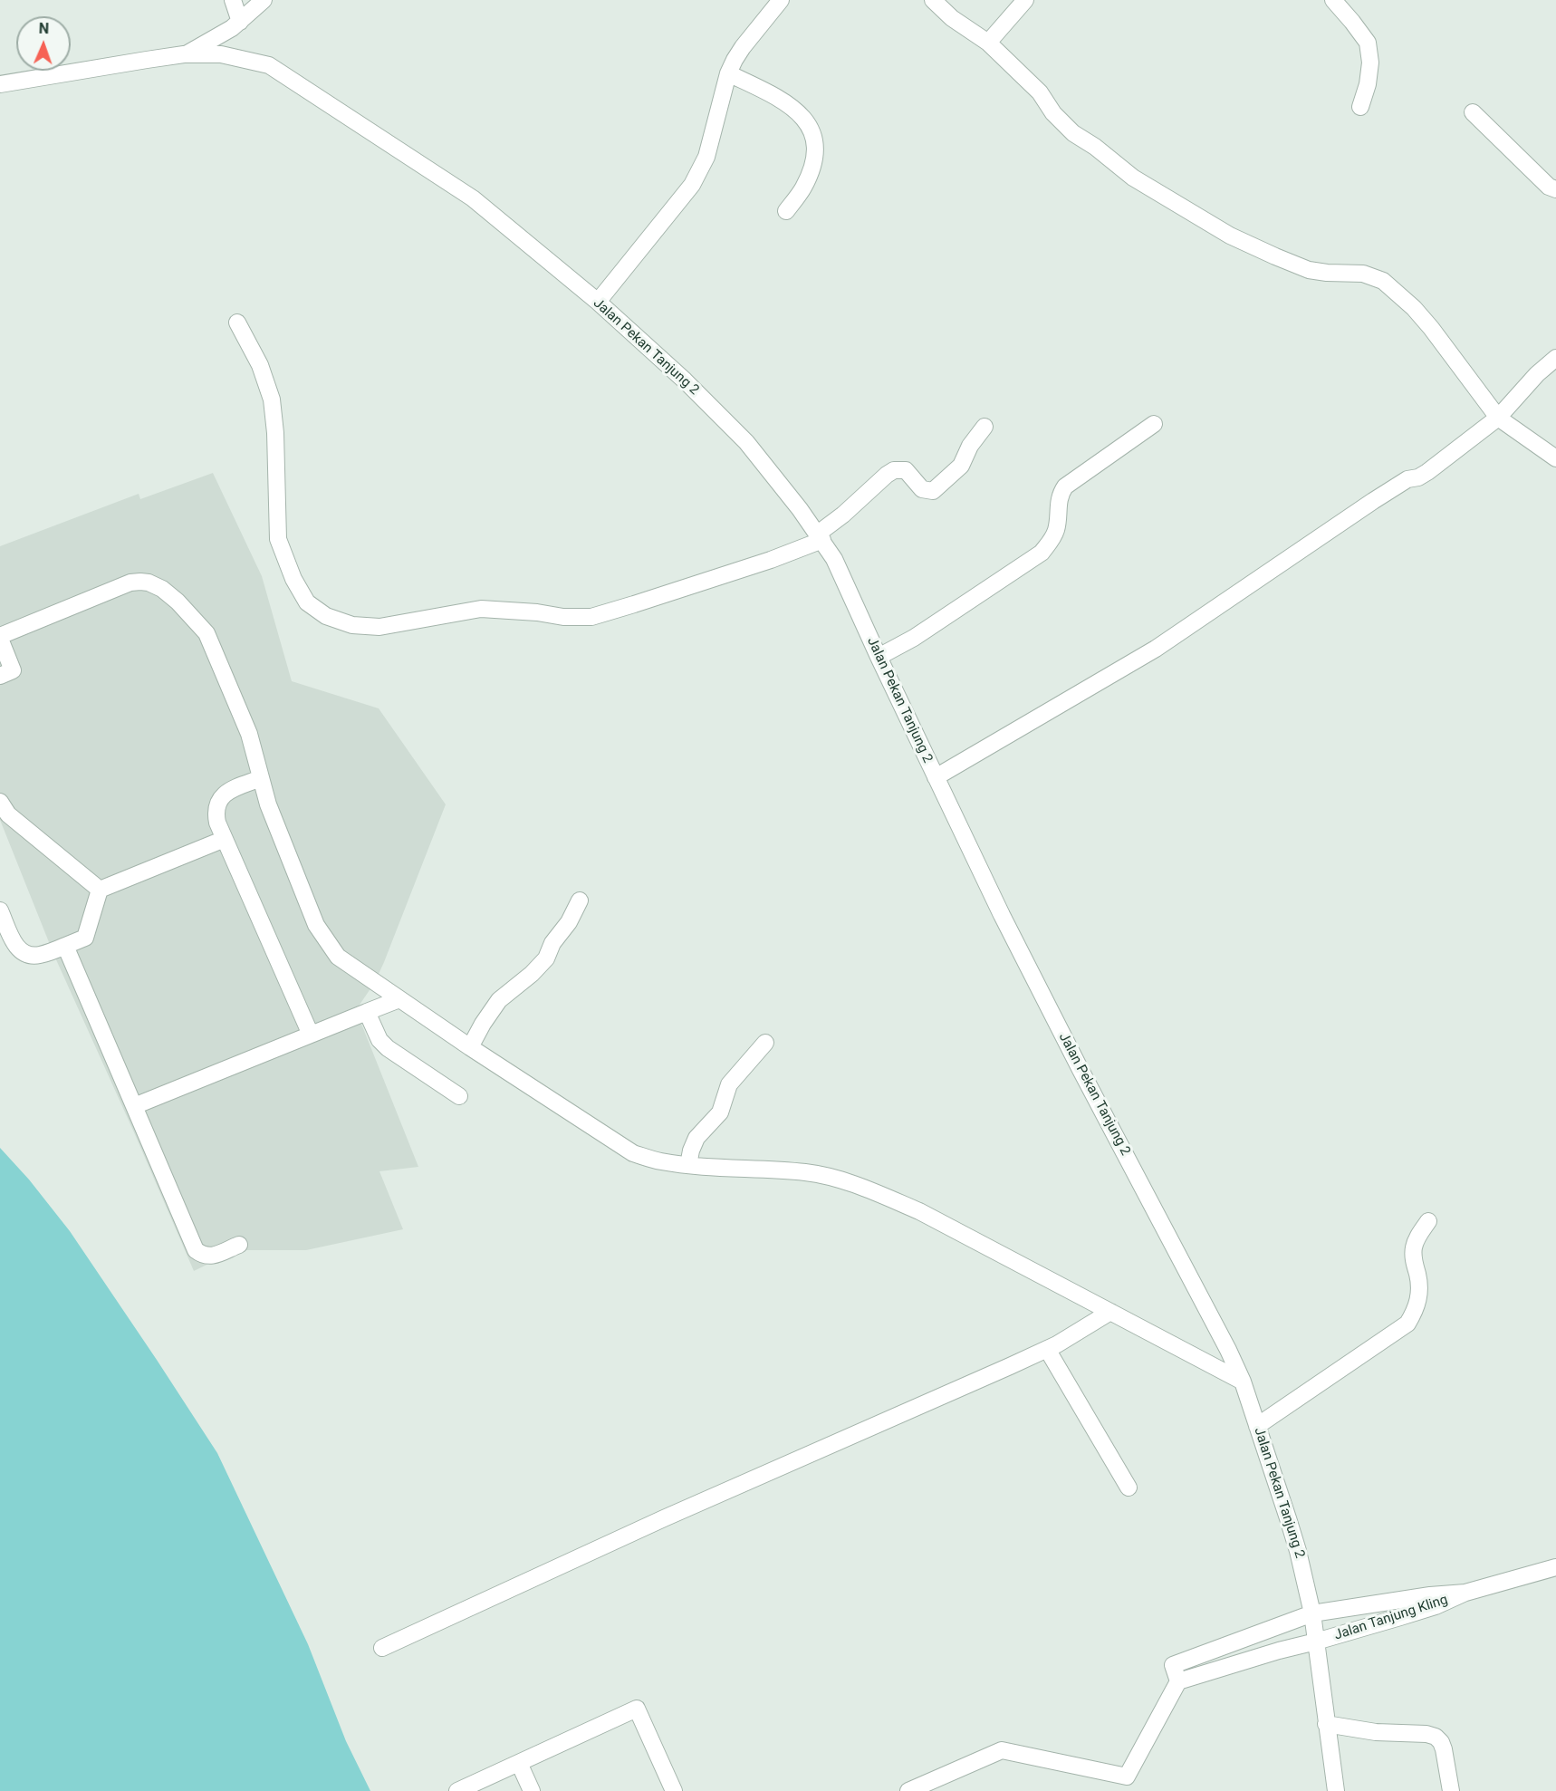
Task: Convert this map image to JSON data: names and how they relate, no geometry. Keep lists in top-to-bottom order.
{
  "streets": {
    "street": ["Jalan Pekan Tanjung 2", "Jalan Tanjung Kling"]
  },
  "crossings": [
    ["Jalan Pekan Tanjung 2", "Jalan Tanjung Kling"]
  ],
  "north": "top"
}
